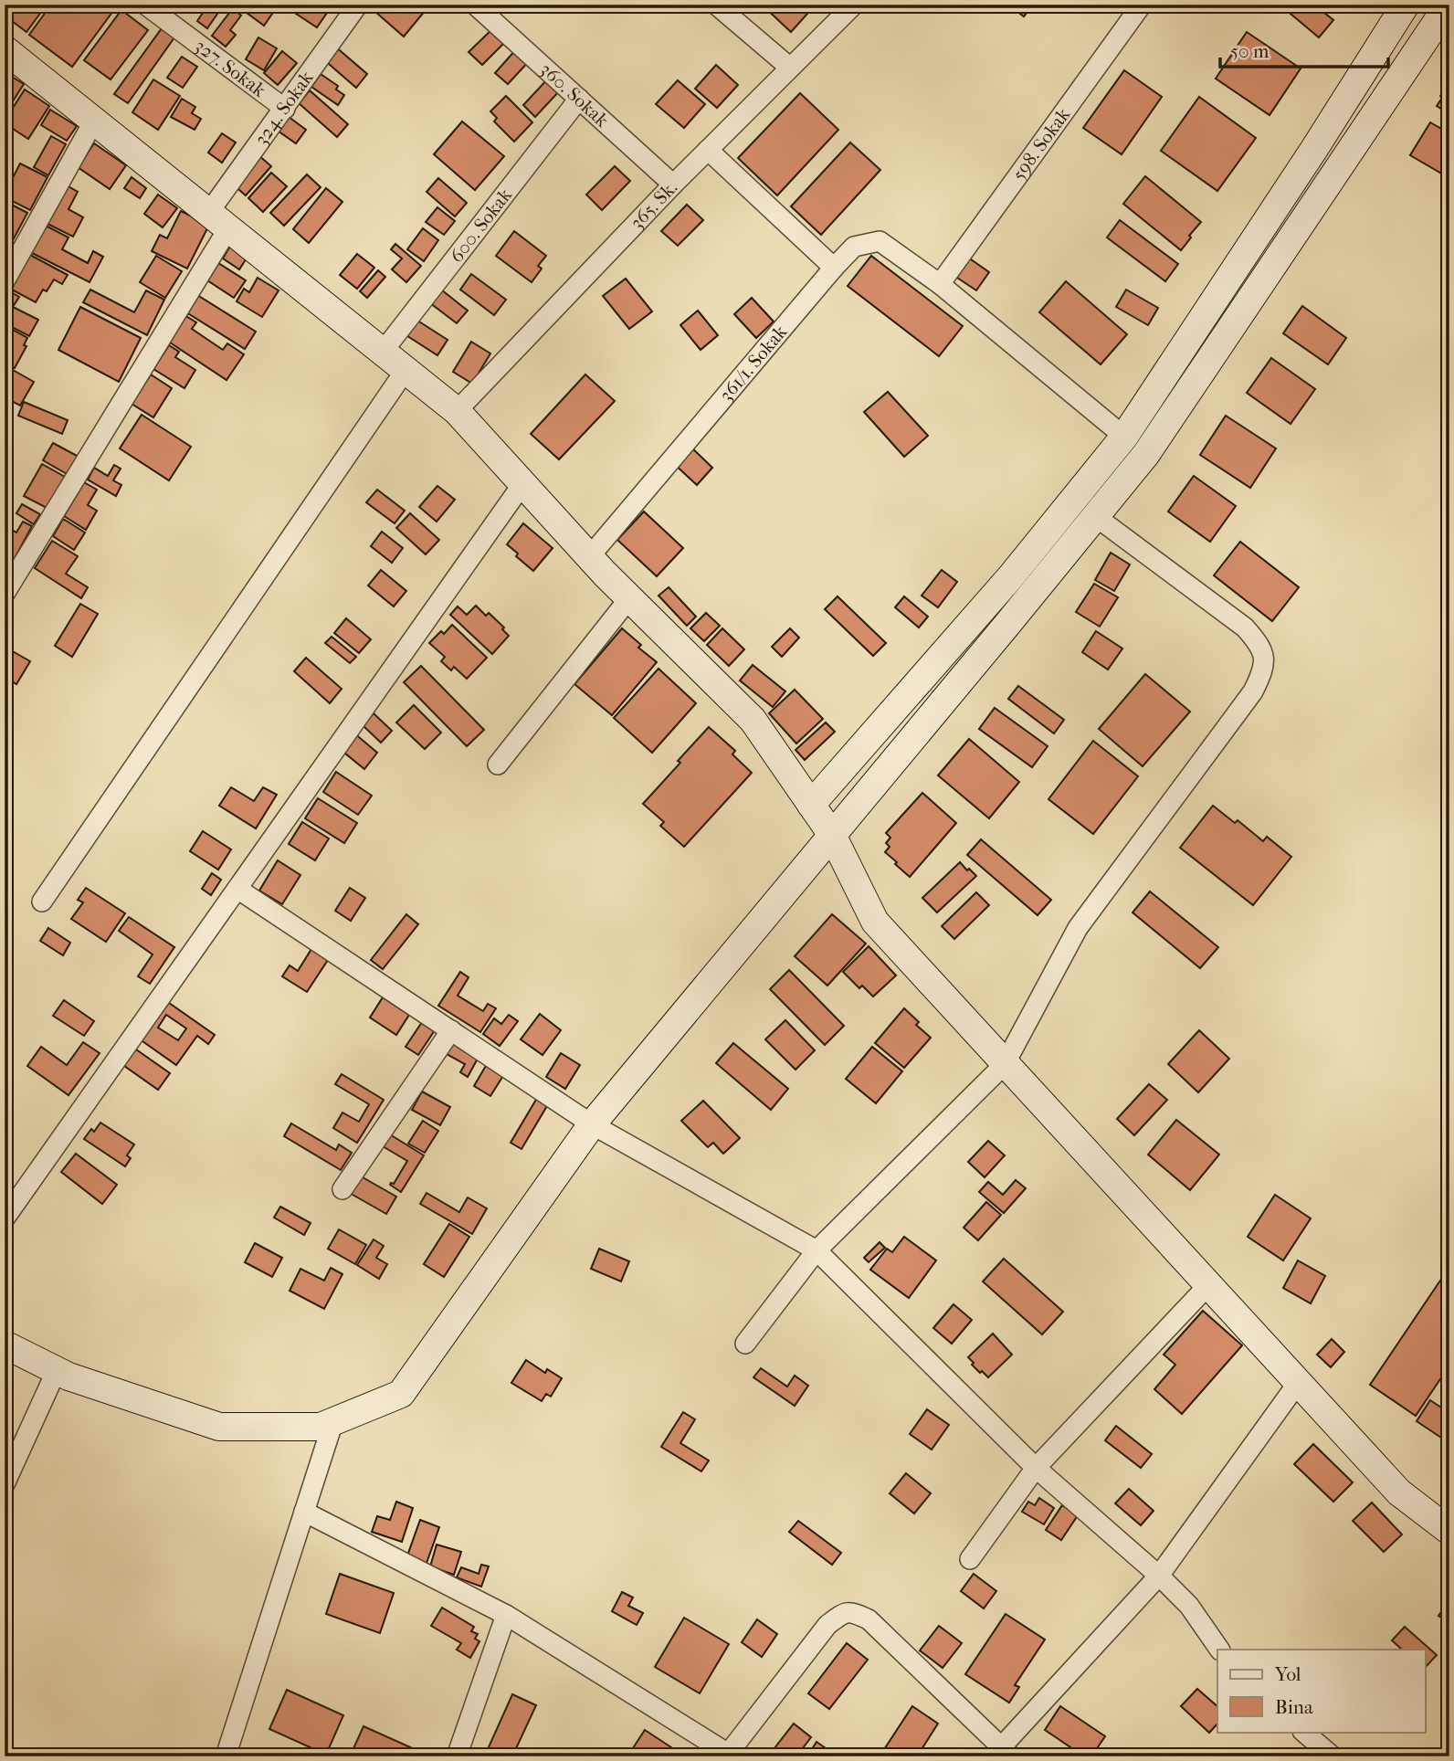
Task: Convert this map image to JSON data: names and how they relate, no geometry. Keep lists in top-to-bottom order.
{
  "streets": {
    "street": [
      "327. Sokak",
      "360. Sokak",
      "324. Sokak",
      "598. Sokak",
      "365. Sk.",
      "600. Sokak",
      "361/1. Sokak"
    ]
  },
  "crossings": [
    ["327. Sokak", "324. Sokak"],
    ["360. Sokak", "365. Sk."],
    ["360. Sokak", "600. Sokak"],
    ["598. Sokak", "361/1. Sokak"]
  ],
  "legend": ["Yol", "Bina"],
  "scale_bar": "50 m"
}
